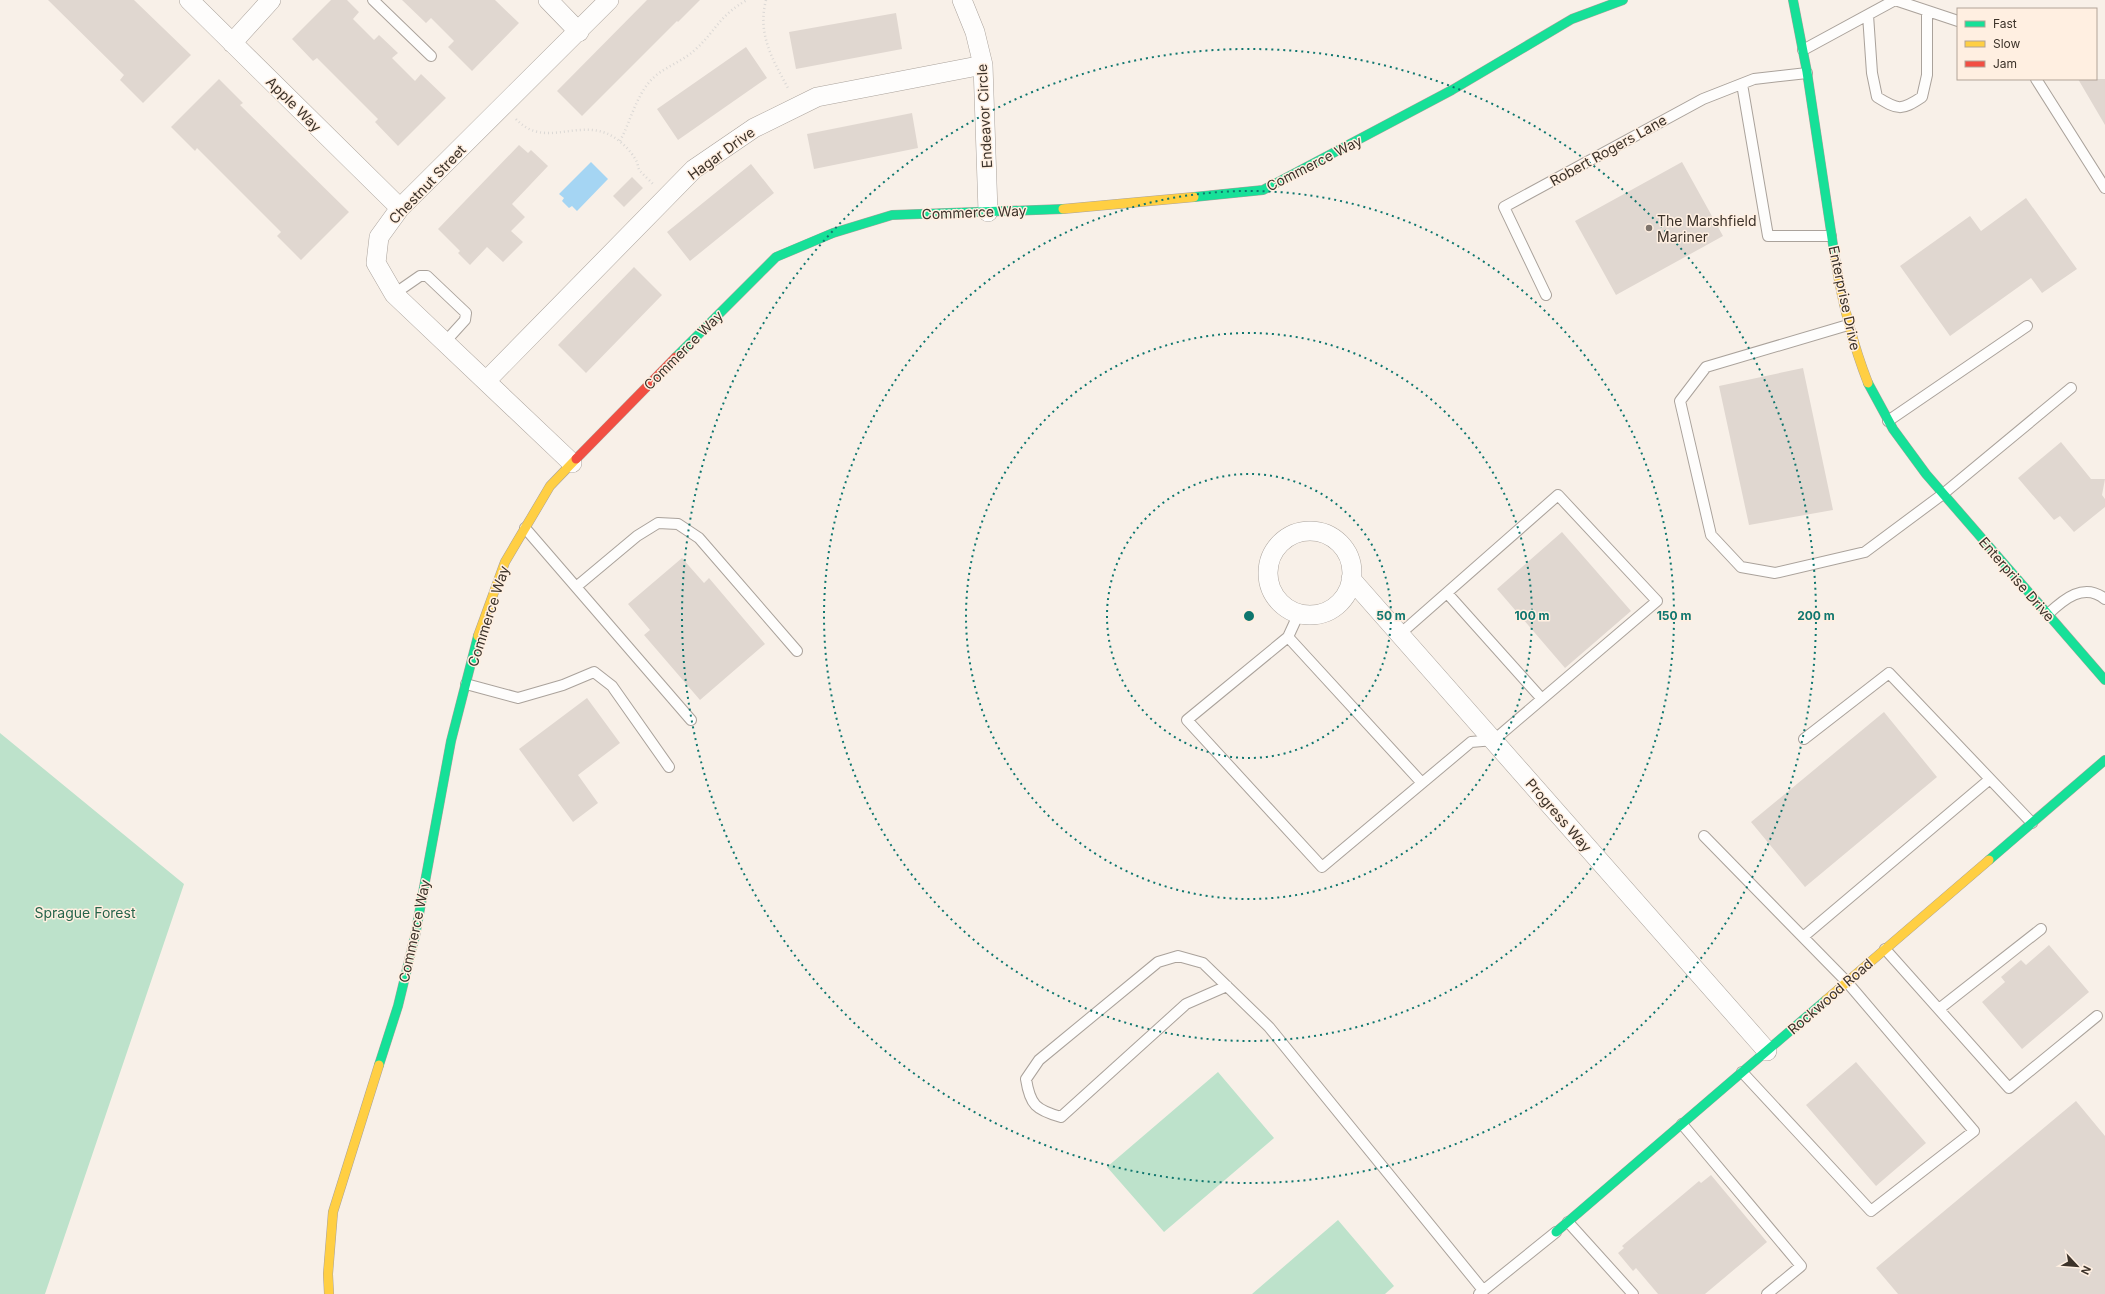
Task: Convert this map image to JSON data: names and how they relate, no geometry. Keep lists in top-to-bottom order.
{
  "streets": {
    "street": [
      "Apple Way",
      "Endeavor Circle",
      "Hagar Drive",
      "Commerce Way",
      "Chestnut Street",
      "Enterprise Drive",
      "Progress Way",
      "Rockwood Road"
    ],
    "lane": ["Robert Rogers Lane"]
  },
  "crossings": [
    ["Apple Way", "Chestnut Street"],
    ["Endeavor Circle", "Hagar Drive"],
    ["Endeavor Circle", "Commerce Way"],
    ["Robert Rogers Lane", "Enterprise Drive"],
    ["Hagar Drive", "Chestnut Street"],
    ["Commerce Way", "Chestnut Street"],
    ["Progress Way", "Rockwood Road"]
  ],
  "parks": ["Sprague Forest"],
  "places": ["The Marshfield Mariner"],
  "legend": ["Fast", "Slow", "Jam"],
  "north": "bottom right",
  "rings": [
    "50 m",
    "100 m",
    "150 m",
    "200 m"
  ]
}
